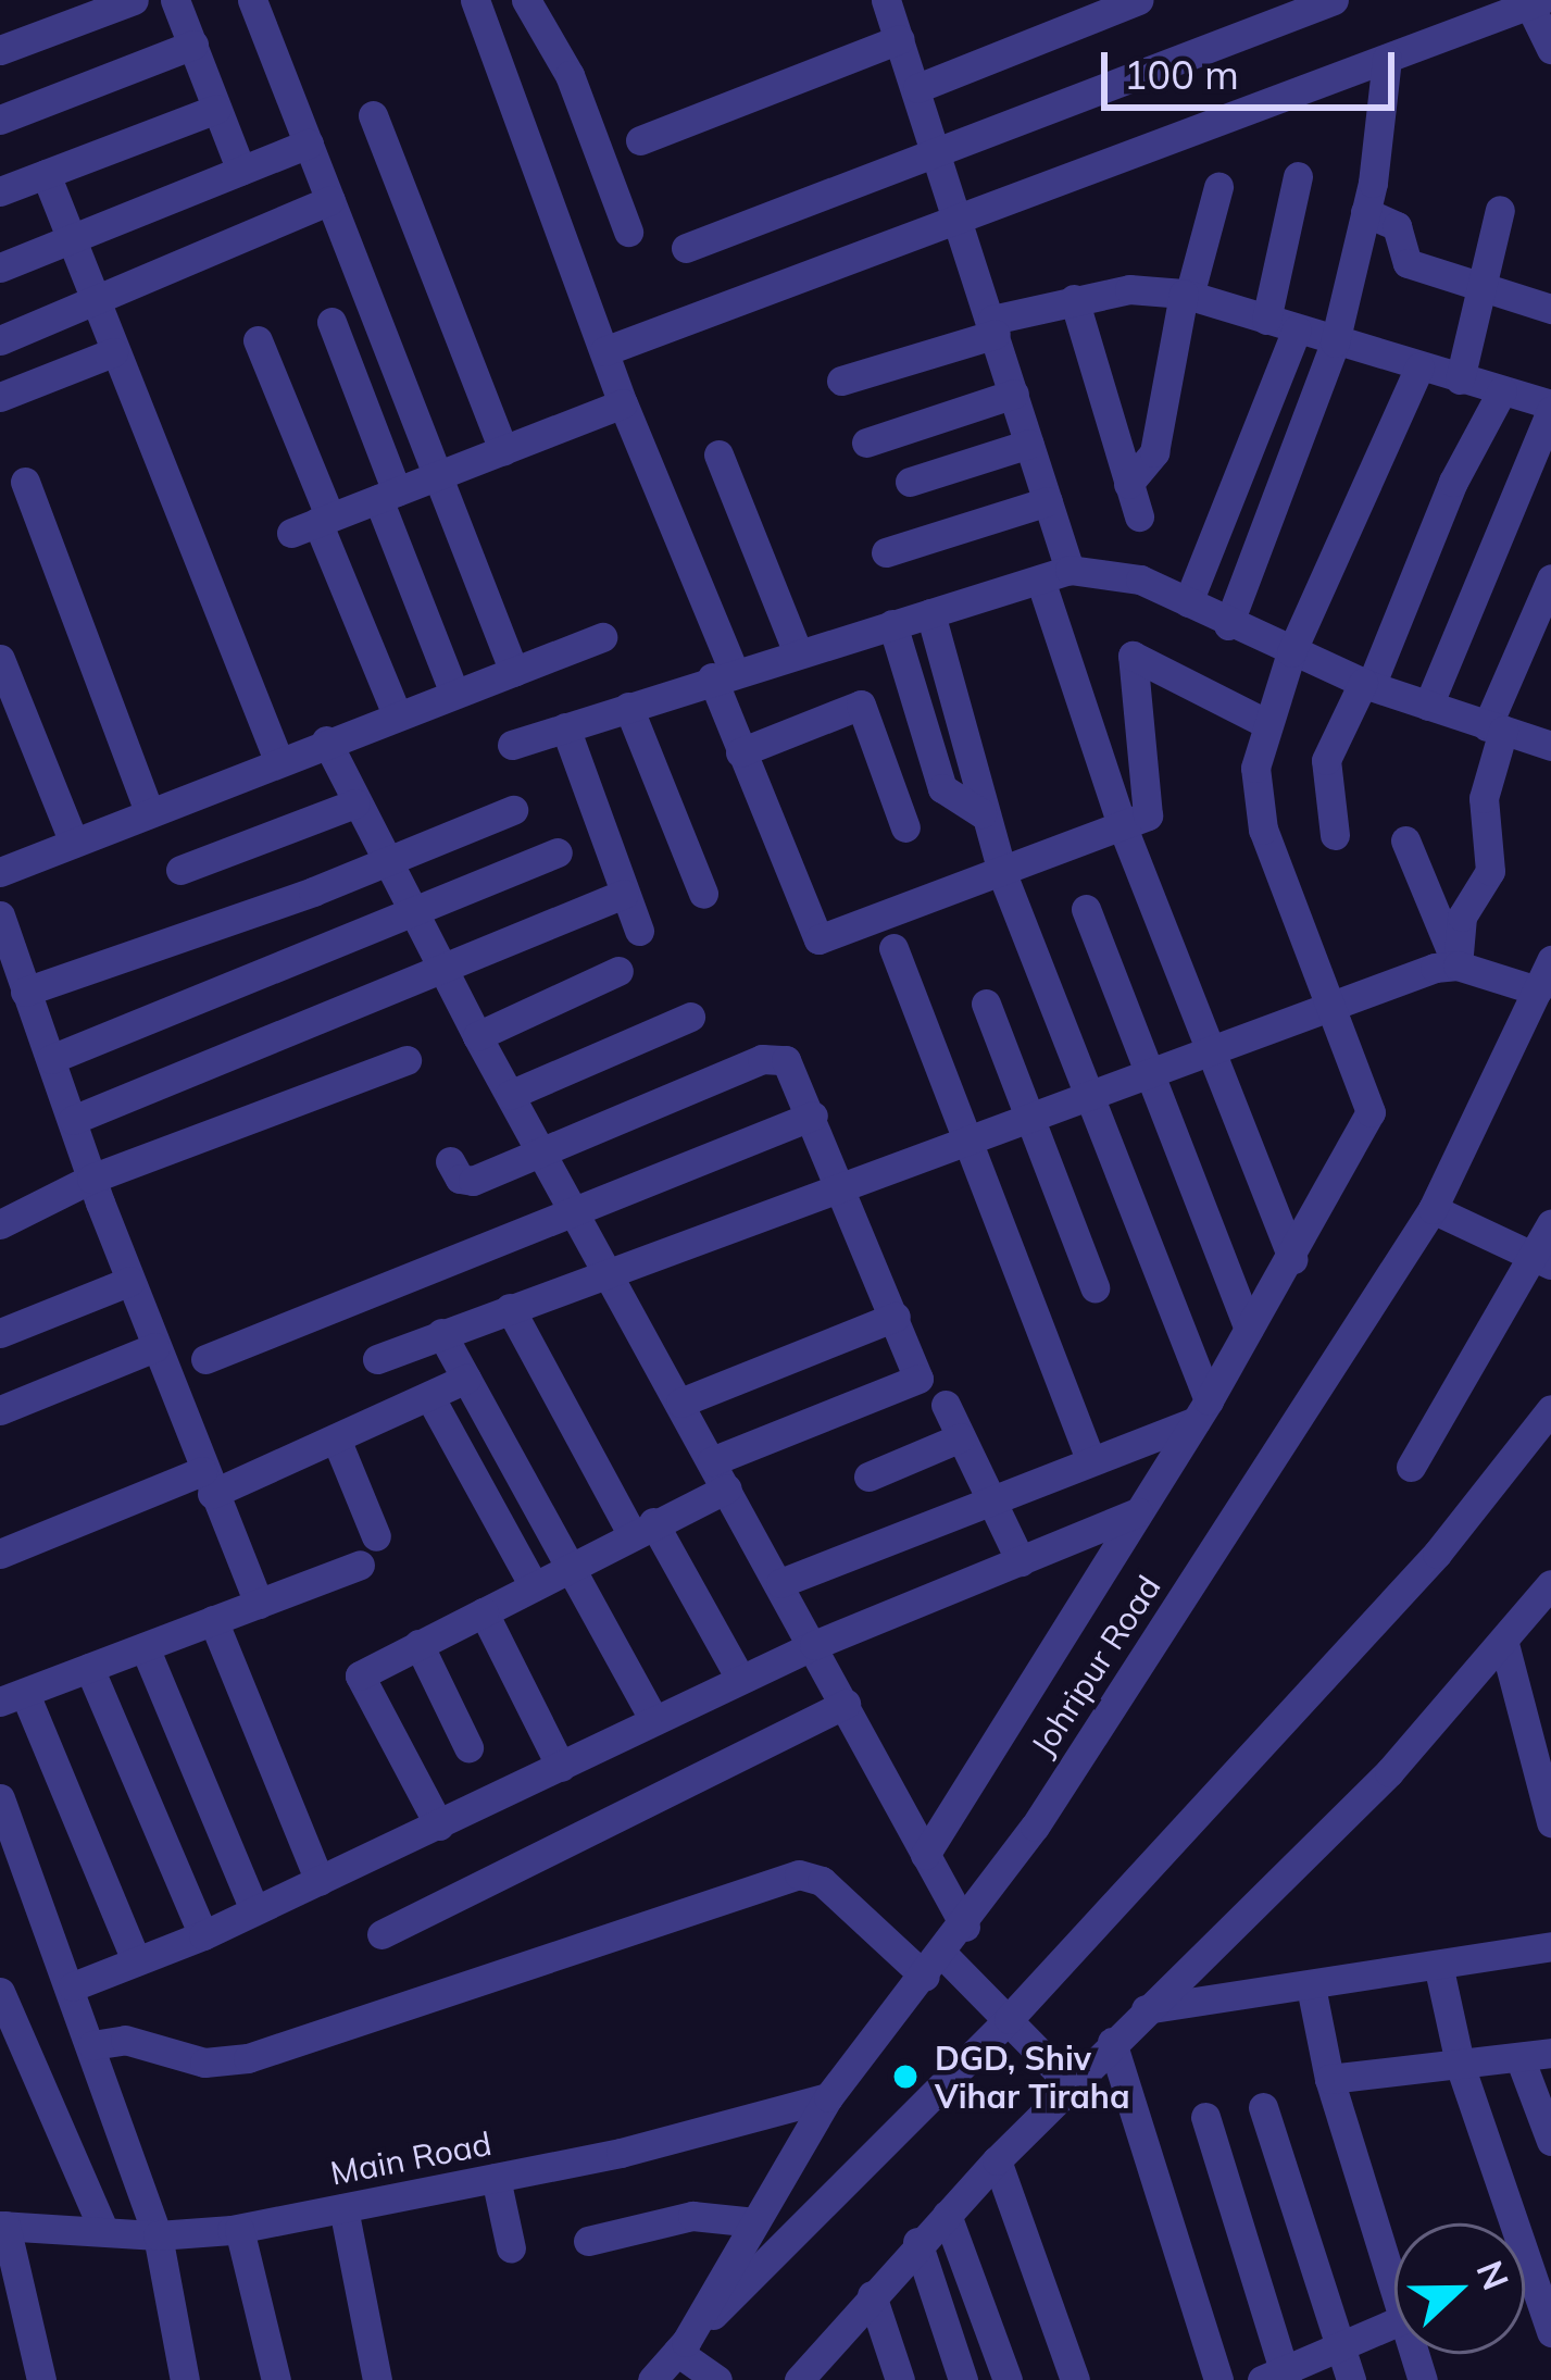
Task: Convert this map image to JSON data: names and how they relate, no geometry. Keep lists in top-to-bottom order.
{
  "streets": {
    "street": ["Johripur Road", "Main Road"]
  },
  "crossings": [
    ["Johripur Road", "Main Road"]
  ],
  "places": ["DGD, Shiv Vihar Tiraha"],
  "scale_bar": "100 m",
  "north": "right"
}
